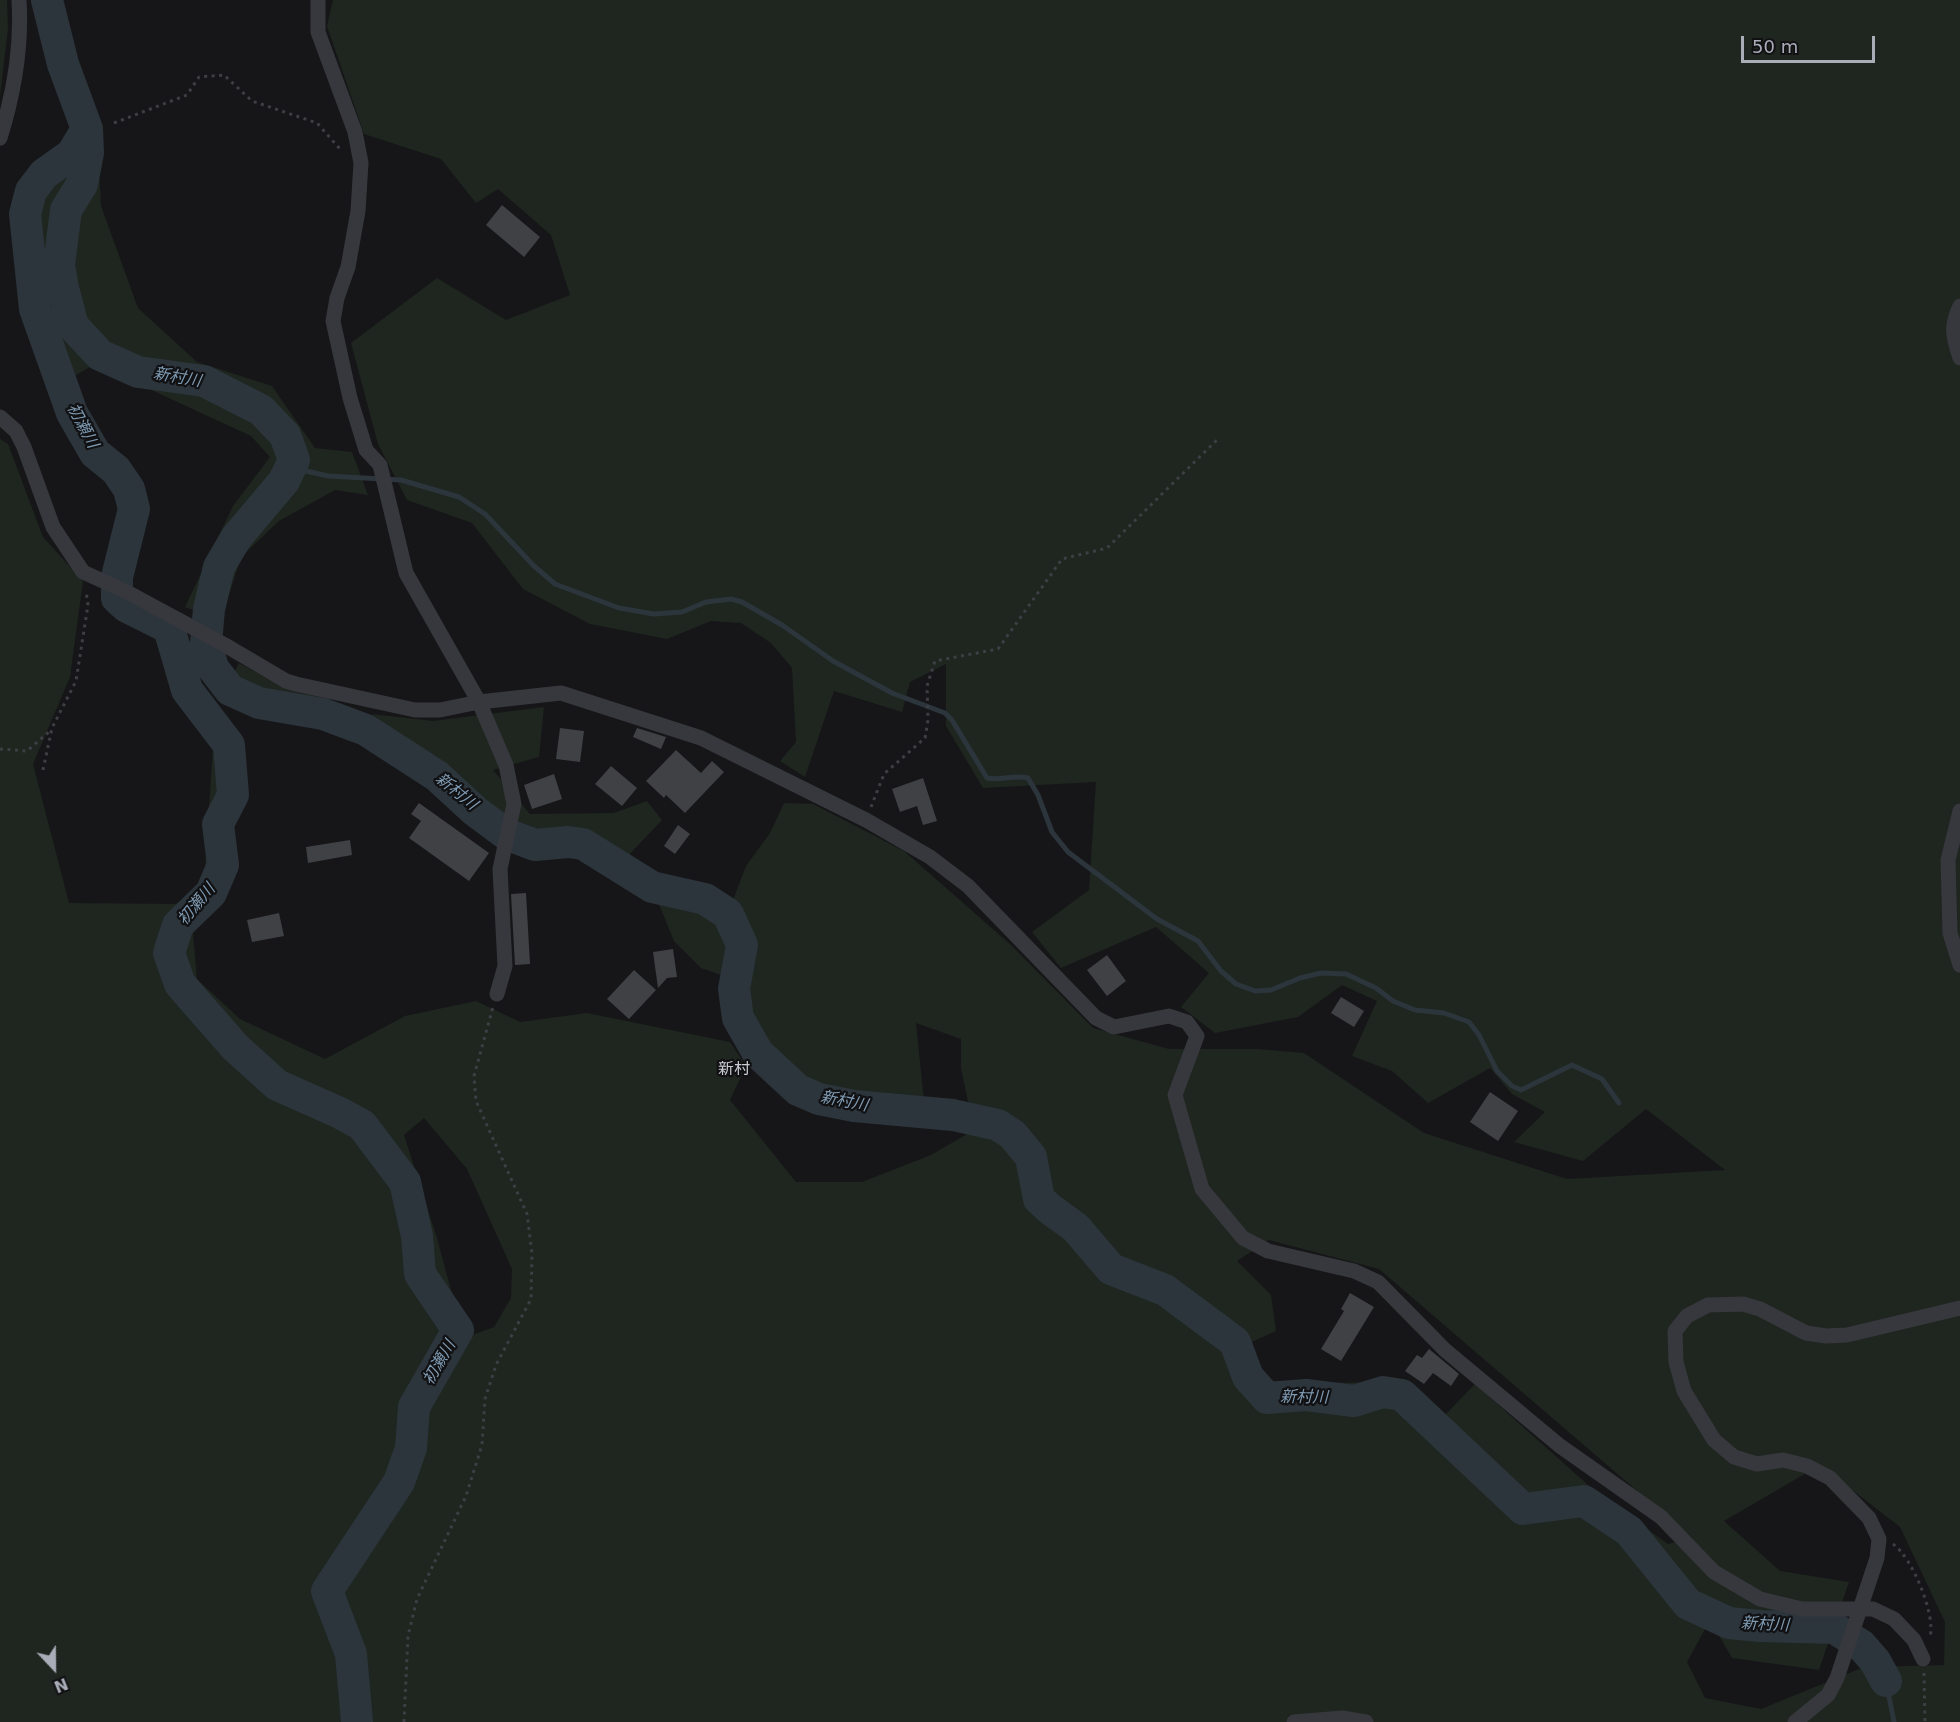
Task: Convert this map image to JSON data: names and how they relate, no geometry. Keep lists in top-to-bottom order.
{
  "districts": ["新村"],
  "water": ["新村川", "初瀬川"],
  "scale_bar": "50 m",
  "north": "bottom"
}
